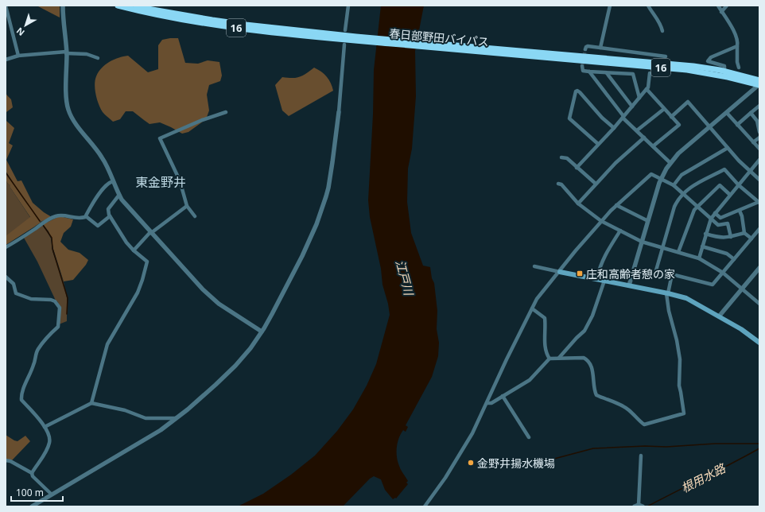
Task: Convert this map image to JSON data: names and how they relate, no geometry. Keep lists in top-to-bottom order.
{
  "streets": {
    "highway": ["16", "春日部野田バイパス"]
  },
  "districts": ["東金野井"],
  "water": ["江戸川", "根用水路"],
  "places": {
    "transit": ["庄和高齢者憩の家"],
    "other": ["金野井揚水機場"]
  },
  "scale_bar": "100 m",
  "north": "bottom left"
}
